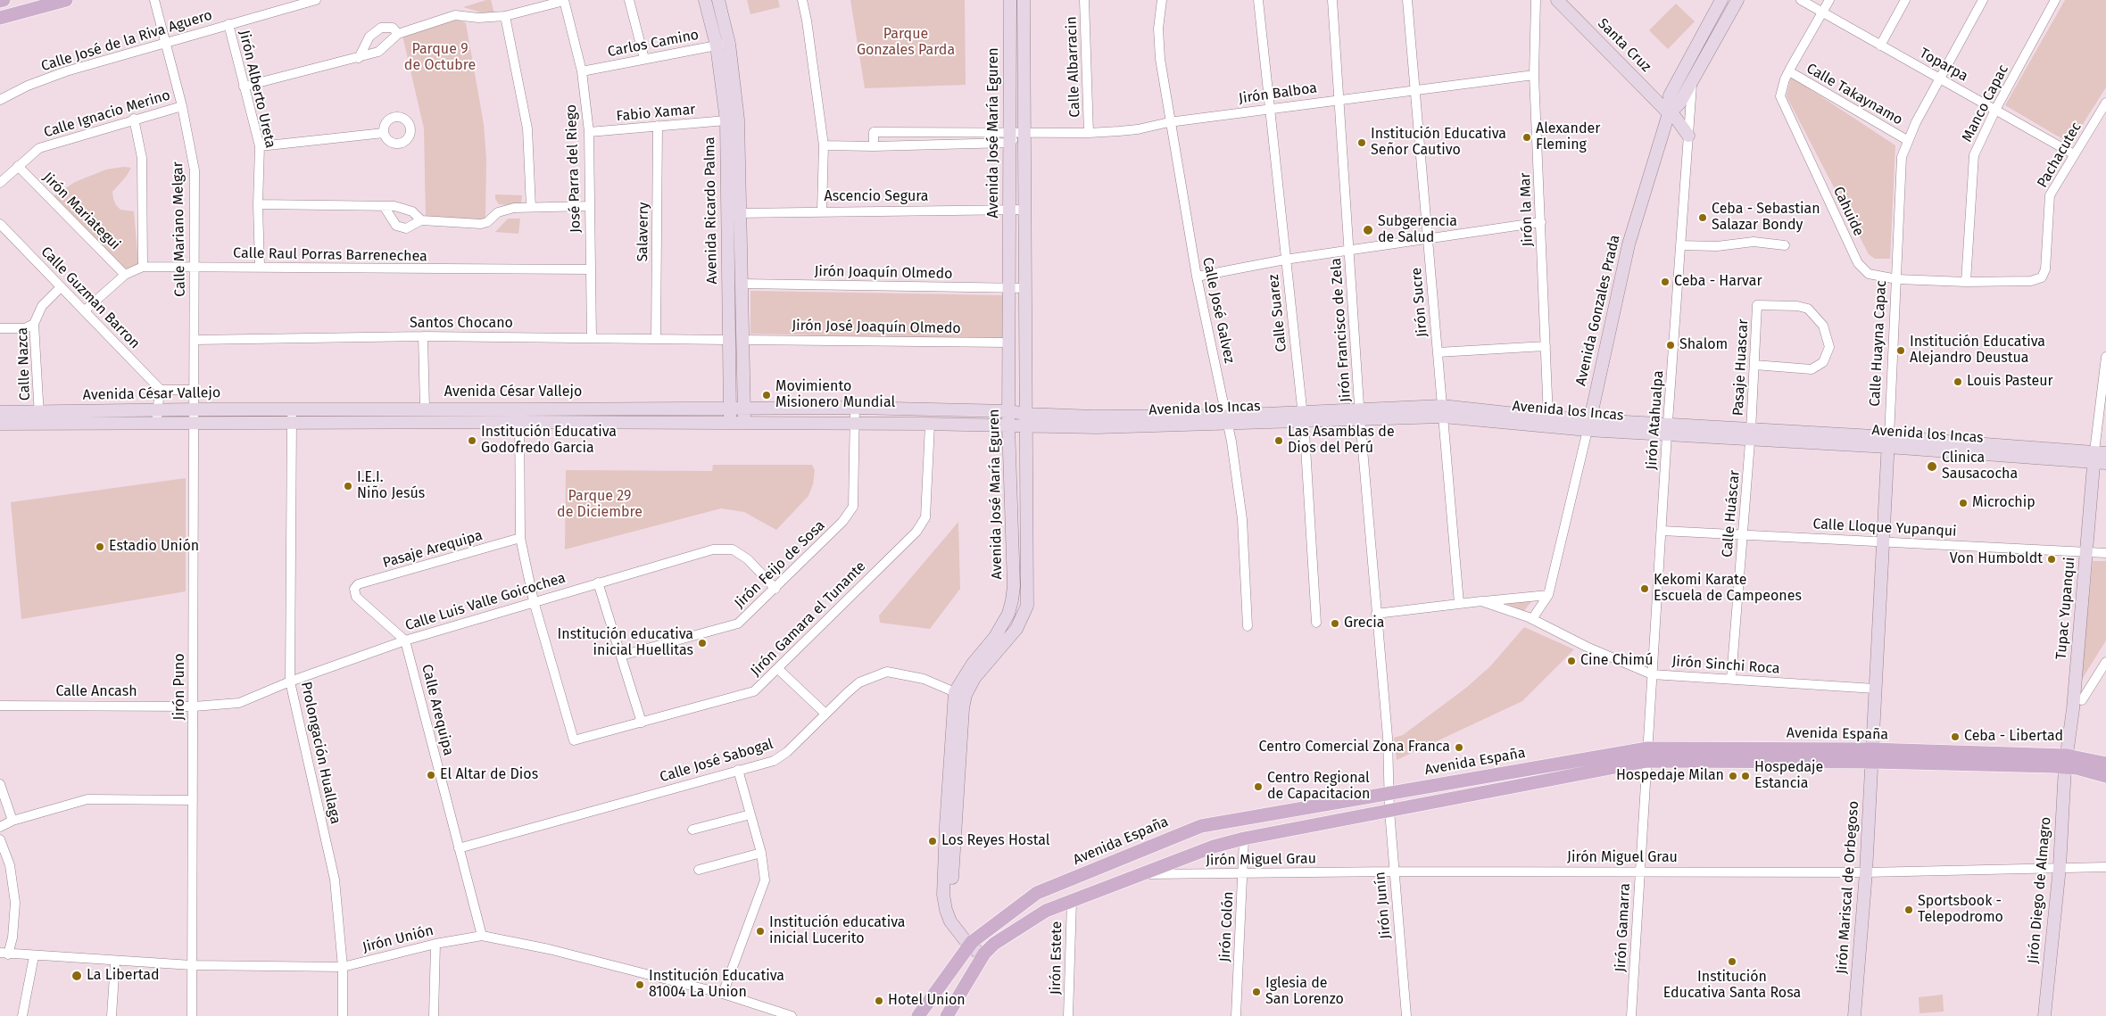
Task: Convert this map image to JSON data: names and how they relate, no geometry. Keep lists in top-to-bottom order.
{
  "streets": {
    "main road": [
      "Santa Cruz",
      "Avenida José María Eguren",
      "Avenida Ricardo Palma",
      "Avenida Gonzales Prada",
      "Calle Huayna Capac",
      "Avenida César Vallejo",
      "Avenida los Incas",
      "Tupac Yupanqui",
      "Avenida España",
      "Jirón Mariscal de Orbegoso",
      "Jirón Diego de Almagro"
    ],
    "street": [
      "Calle José de la Riva Aguero",
      "Carlos Camino",
      "Toparpa",
      "Calle Albarracin",
      "Jirón Alberto Ureta",
      "Jirón Balboa",
      "Calle Takaynamo",
      "Manco Capac",
      "Fabio Xamar",
      "Calle Ignacio Merino",
      "Pachacutec",
      "José Parra del Riego",
      "Ascencio Segura",
      "Jirón la Mar",
      "Jirón Mariategui",
      "Cahuide",
      "Calle Mariano Melgar",
      "Salaverry",
      "Calle Raul Porras Barrenechea",
      "Jirón Joaquín Olmedo",
      "Calle Guzman Barron",
      "Jirón Sucre",
      "Calle José Galvez",
      "Calle Suarez",
      "Santos Chocano",
      "Jirón José Joaquín Olmedo",
      "Jirón Francisco de Zela",
      "Calle Nazca",
      "Pasaje Huascar",
      "Jirón Atahualpa",
      "Calle Huáscar",
      "Calle Lloque Yupanqui",
      "Pasaje Arequipa",
      "Jirón Feijo de Sosa",
      "Calle Luis Valle Goicochea",
      "Jirón Gamara el Tunante",
      "Jirón Sinchi Roca",
      "Jirón Puno",
      "Calle Ancash",
      "Calle Arequipa",
      "Prolongación Huallaga",
      "Calle José Sabogal",
      "Jirón Miguel Grau",
      "Jirón Junín",
      "Jirón Colón",
      "Jirón Gamarra",
      "Jirón Unión",
      "Jirón Estete"
    ]
  },
  "crossings": [
    ["Calle José de la Riva Aguero", "Jirón Alberto Ureta"],
    ["Calle José de la Riva Aguero", "Calle Mariano Melgar"],
    ["Carlos Camino", "José Parra del Riego"],
    ["Carlos Camino", "Avenida Ricardo Palma"],
    ["Santa Cruz", "Avenida Gonzales Prada"],
    ["Santa Cruz", "Jirón Atahualpa"],
    ["Toparpa", "Manco Capac"],
    ["Toparpa", "Pachacutec"],
    ["Toparpa", "Cahuide"],
    ["Toparpa", "Calle Huayna Capac"],
    ["Calle Albarracin", "Jirón Balboa"],
    ["Jirón Alberto Ureta", "Calle Raul Porras Barrenechea"],
    ["Jirón Balboa", "Avenida José María Eguren"],
    ["Jirón Balboa", "Jirón la Mar"],
    ["Jirón Balboa", "Jirón Sucre"],
    ["Jirón Balboa", "Calle José Galvez"],
    ["Jirón Balboa", "Calle Suarez"],
    ["Jirón Balboa", "Jirón Francisco de Zela"],
    ["Calle Takaynamo", "Cahuide"],
    ["Calle Takaynamo", "Calle Huayna Capac"],
    ["Manco Capac", "Cahuide"],
    ["Fabio Xamar", "José Parra del Riego"],
    ["Fabio Xamar", "Avenida Ricardo Palma"],
    ["Fabio Xamar", "Salaverry"],
    ["Calle Ignacio Merino", "Jirón Mariategui"],
    ["Calle Ignacio Merino", "Calle Mariano Melgar"],
    ["Avenida José María Eguren", "Ascencio Segura"],
    ["Avenida José María Eguren", "Jirón Joaquín Olmedo"],
    ["Avenida José María Eguren", "Jirón José Joaquín Olmedo"],
    ["Avenida José María Eguren", "Avenida César Vallejo"],
    ["Avenida José María Eguren", "Avenida los Incas"],
    ["Avenida José María Eguren", "Avenida España"],
    ["Avenida José María Eguren", "Calle José Sabogal"],
    ["Pachacutec", "Cahuide"],
    ["José Parra del Riego", "Calle Raul Porras Barrenechea"],
    ["José Parra del Riego", "Santos Chocano"],
    ["Ascencio Segura", "Avenida Ricardo Palma"],
    ["Jirón la Mar", "Avenida los Incas"],
    ["Avenida Ricardo Palma", "Jirón Joaquín Olmedo"],
    ["Avenida Ricardo Palma", "Santos Chocano"],
    ["Avenida Ricardo Palma", "Jirón José Joaquín Olmedo"],
    ["Avenida Ricardo Palma", "Avenida César Vallejo"],
    ["Jirón Mariategui", "Calle Raul Porras Barrenechea"],
    ["Cahuide", "Calle Huayna Capac"],
    ["Calle Mariano Melgar", "Calle Raul Porras Barrenechea"],
    ["Calle Mariano Melgar", "Santos Chocano"],
    ["Calle Mariano Melgar", "Avenida César Vallejo"],
    ["Calle Mariano Melgar", "Jirón Puno"],
    ["Salaverry", "Santos Chocano"],
    ["Calle Raul Porras Barrenechea", "Calle Guzman Barron"],
    ["Calle Guzman Barron", "Calle Nazca"],
    ["Jirón Sucre", "Avenida los Incas"],
    ["Jirón Sucre", "Jirón Sinchi Roca"],
    ["Calle José Galvez", "Avenida los Incas"],
    ["Avenida Gonzales Prada", "Avenida los Incas"],
    ["Avenida Gonzales Prada", "Jirón Atahualpa"],
    ["Avenida Gonzales Prada", "Jirón Sinchi Roca"],
    ["Calle Suarez", "Avenida los Incas"],
    ["Jirón Francisco de Zela", "Avenida los Incas"],
    ["Jirón Francisco de Zela", "Jirón Sinchi Roca"],
    ["Jirón Francisco de Zela", "Avenida España"],
    ["Jirón Francisco de Zela", "Jirón Junín"],
    ["Calle Huayna Capac", "Avenida los Incas"],
    ["Calle Huayna Capac", "Calle Lloque Yupanqui"],
    ["Calle Huayna Capac", "Jirón Sinchi Roca"],
    ["Calle Huayna Capac", "Avenida España"],
    ["Calle Huayna Capac", "Jirón Mariscal de Orbegoso"],
    ["Calle Nazca", "Avenida César Vallejo"],
    ["Pasaje Huascar", "Avenida los Incas"],
    ["Pasaje Huascar", "Calle Huáscar"],
    ["Avenida César Vallejo", "Avenida los Incas"],
    ["Avenida César Vallejo", "Jirón Feijo de Sosa"],
    ["Avenida César Vallejo", "Jirón Gamara el Tunante"],
    ["Avenida César Vallejo", "Jirón Puno"],
    ["Avenida César Vallejo", "Prolongación Huallaga"],
    ["Avenida los Incas", "Jirón Atahualpa"],
    ["Avenida los Incas", "Calle Huáscar"],
    ["Avenida los Incas", "Tupac Yupanqui"],
    ["Jirón Atahualpa", "Calle Lloque Yupanqui"],
    ["Jirón Atahualpa", "Jirón Sinchi Roca"],
    ["Jirón Atahualpa", "Avenida España"],
    ["Jirón Atahualpa", "Jirón Gamarra"],
    ["Calle Huáscar", "Calle Lloque Yupanqui"],
    ["Calle Huáscar", "Jirón Sinchi Roca"],
    ["Calle Lloque Yupanqui", "Tupac Yupanqui"],
    ["Pasaje Arequipa", "Calle Luis Valle Goicochea"],
    ["Pasaje Arequipa", "Calle Arequipa"],
    ["Jirón Feijo de Sosa", "Calle Luis Valle Goicochea"],
    ["Calle Luis Valle Goicochea", "Jirón Gamara el Tunante"],
    ["Calle Luis Valle Goicochea", "Jirón Puno"],
    ["Calle Luis Valle Goicochea", "Calle Ancash"],
    ["Calle Luis Valle Goicochea", "Calle Arequipa"],
    ["Calle Luis Valle Goicochea", "Prolongación Huallaga"],
    ["Tupac Yupanqui", "Avenida España"],
    ["Tupac Yupanqui", "Jirón Diego de Almagro"],
    ["Jirón Puno", "Calle Ancash"],
    ["Jirón Puno", "Jirón Unión"],
    ["Calle Arequipa", "Calle José Sabogal"],
    ["Calle Arequipa", "Jirón Unión"],
    ["Avenida España", "Jirón Miguel Grau"],
    ["Avenida España", "Jirón Mariscal de Orbegoso"],
    ["Avenida España", "Jirón Diego de Almagro"],
    ["Avenida España", "Jirón Junín"],
    ["Avenida España", "Jirón Colón"],
    ["Avenida España", "Jirón Gamarra"],
    ["Avenida España", "Jirón Estete"],
    ["Prolongación Huallaga", "Jirón Unión"],
    ["Jirón Miguel Grau", "Jirón Mariscal de Orbegoso"],
    ["Jirón Miguel Grau", "Jirón Diego de Almagro"],
    ["Jirón Miguel Grau", "Jirón Junín"],
    ["Jirón Miguel Grau", "Jirón Colón"],
    ["Jirón Miguel Grau", "Jirón Gamarra"]
  ],
  "parks": ["Parque Gonzales Parda", "Parque 9 de Octubre", "Parque 29 de Diciembre"],
  "places": [
    "Alexander Fleming",
    "Institución Educativa Señor Cautivo",
    "Ceba - Sebastian Salazar Bondy",
    "Subgerencia de Salud",
    "Ceba - Harvar",
    "Shalom",
    "Institución Educativa Alejandro Deustua",
    "Louis Pasteur",
    "Movimiento Misionero Mundial",
    "Institución Educativa Godofredo Garcia",
    "Las Asamblas de Dios del Perú",
    "Clinica Sausacocha",
    "I.E.I. Niño Jesús",
    "Microchip",
    "Estadio Unión",
    "Von Humboldt",
    "Kekomi Karate Escuela de Campeones",
    "Grecia",
    "Institución educativa inicial Huellitas",
    "Cine Chimú",
    "Ceba - Libertad",
    "Centro Comercial Zona Franca",
    "El Altar de Dios",
    "Hospedaje Milan",
    "Hospedaje Estancia",
    "Centro Regional de Capacitacion",
    "Los Reyes Hostal",
    "Sportsbook - Telepodromo",
    "Institución educativa inicial Lucerito",
    "Institución Educativa Santa Rosa",
    "La Libertad",
    "Institución Educativa 81004 La Union",
    "Iglesia de San Lorenzo",
    "Hotel Union"
  ]
}
